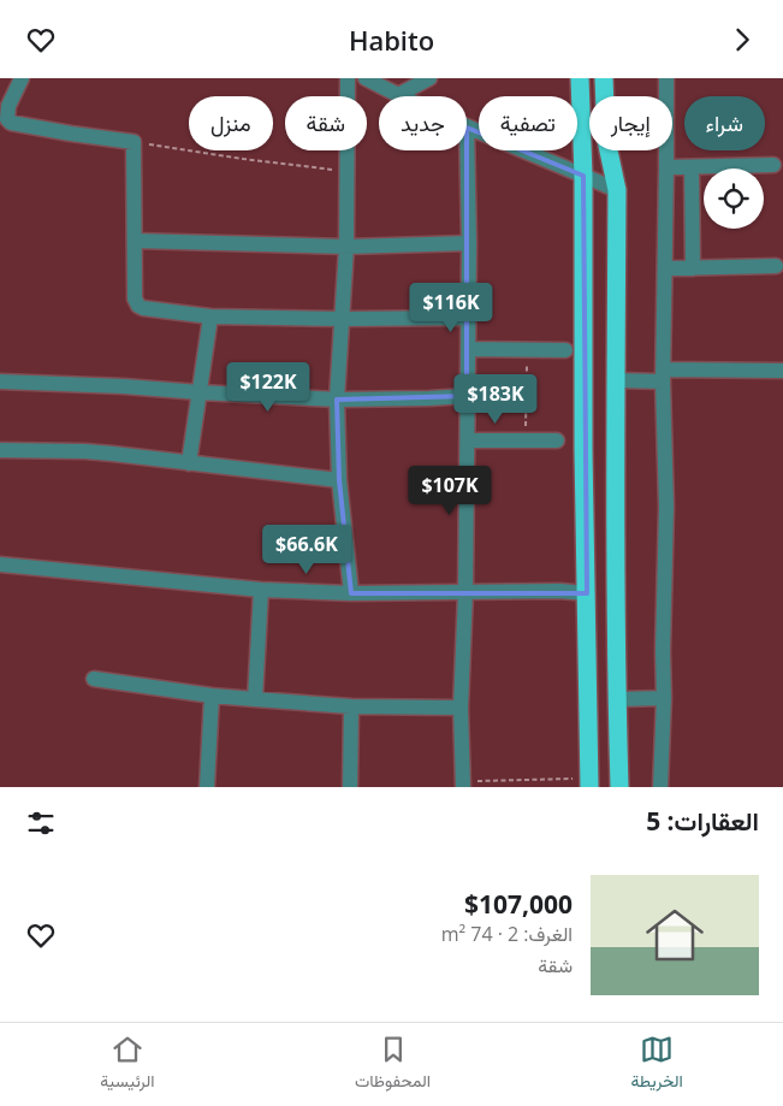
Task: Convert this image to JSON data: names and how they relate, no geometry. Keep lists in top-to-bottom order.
{
  "page": {
    "header": "Habito",
    "chip": [
      "شراء",
      "إيجار",
      "تصفية",
      "جديد",
      "شقة",
      "منزل"
    ],
    "price": [
      "$116K",
      "$122K",
      "$183K",
      "$107K",
      "$66.6K"
    ],
    "heading": "العقارات: 5",
    "list": [
      {
        "name": "$107,000",
        "note": "الغرف: 2 · 74 m² · شقة"
      }
    ],
    "tabs": ["الخريطة", "المحفوظات", "الرئيسية"]
  }
}
